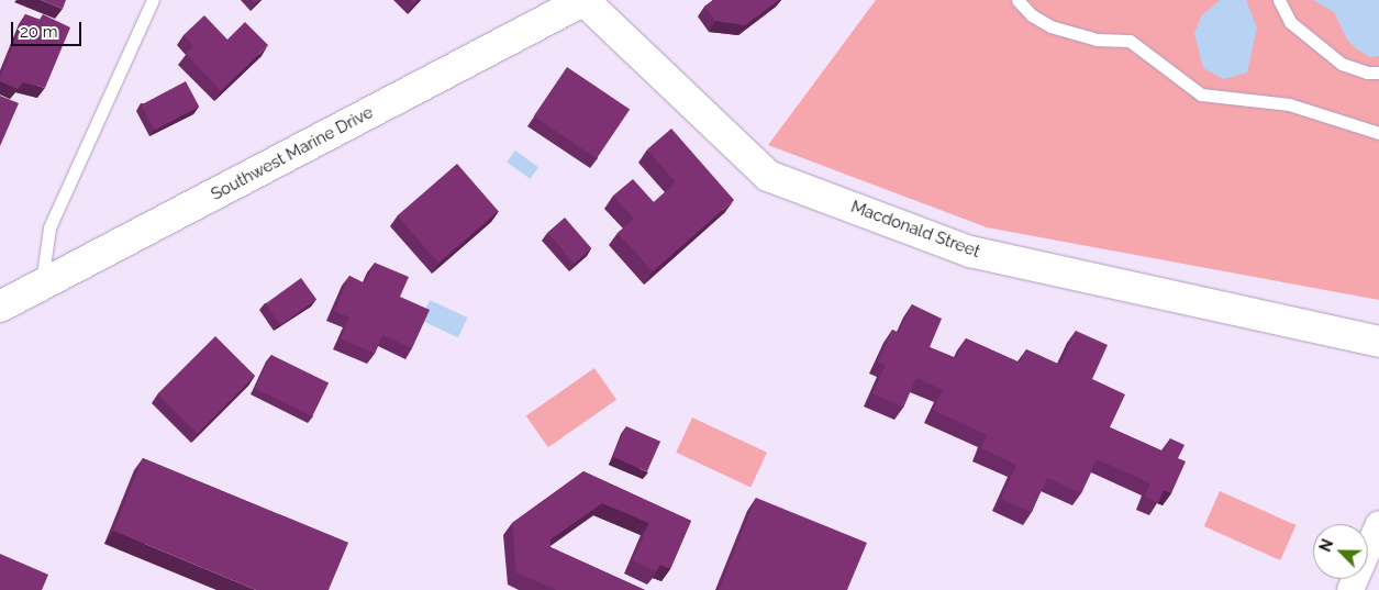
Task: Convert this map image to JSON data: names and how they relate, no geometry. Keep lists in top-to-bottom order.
{
  "streets": {
    "street": ["Southwest Marine Drive", "Macdonald Street"]
  },
  "crossings": [
    ["Southwest Marine Drive", "Macdonald Street"]
  ],
  "scale_bar": "20 m",
  "north": "top left"
}
